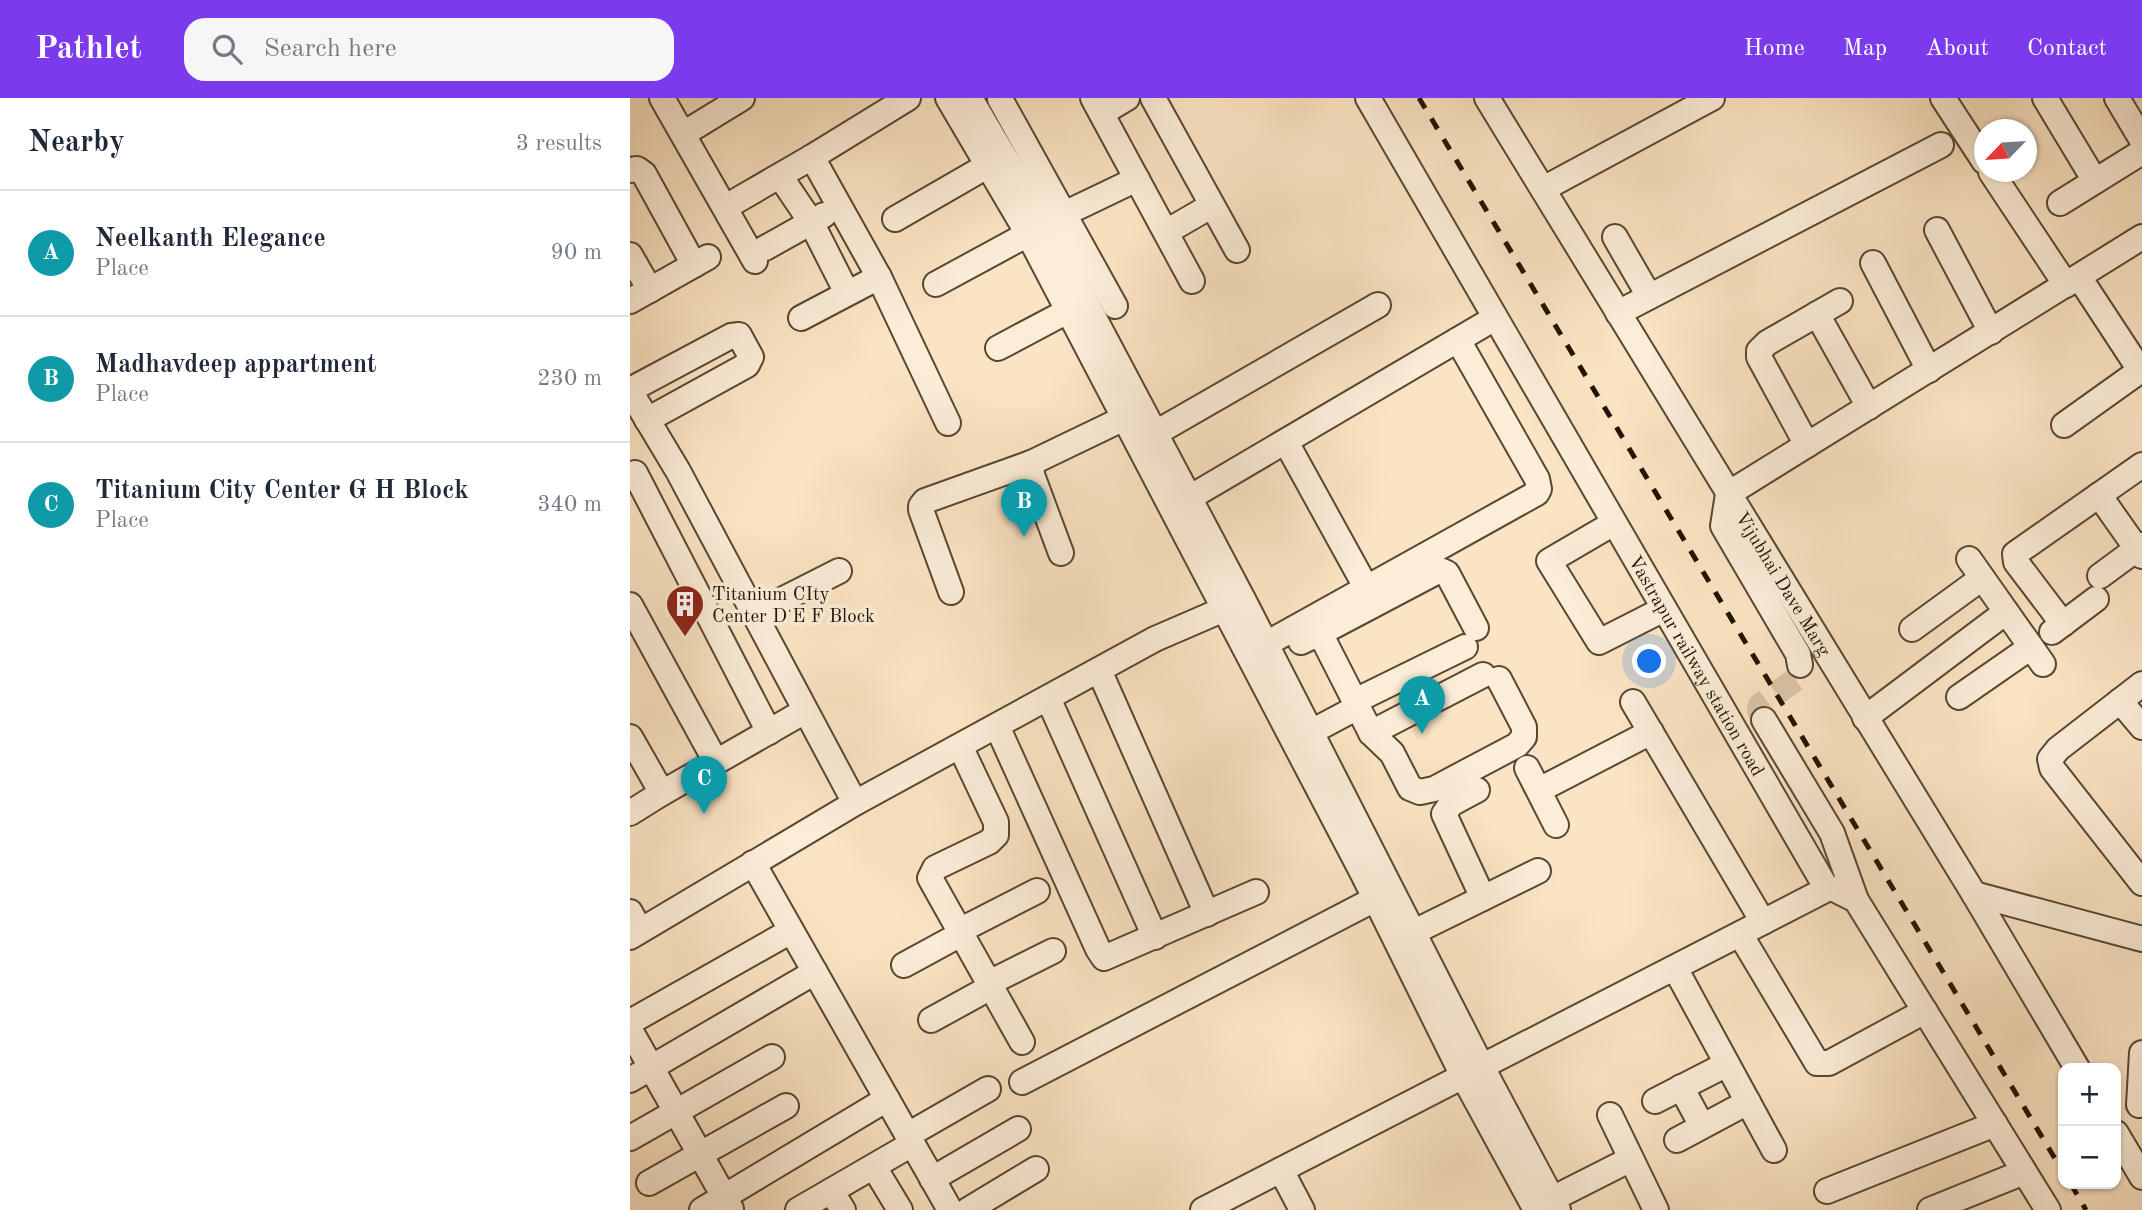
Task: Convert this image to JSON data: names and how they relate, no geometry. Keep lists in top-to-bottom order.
{
  "streets": {
    "street": ["Vijubhai Dave Marg", "Vastrapur railway station road"]
  },
  "places": {
    "building": ["Titanium CIty Center D E F Block"]
  },
  "north": "bottom left",
  "page": {
    "header": "Pathlet",
    "search": "Search here",
    "nav": [
      "Home",
      "Map",
      "About",
      "Contact"
    ],
    "heading": ["Nearby", "3 results"],
    "list": [
      {
        "mark": "A",
        "name": "Neelkanth Elegance",
        "note": "Place",
        "value": "90 m"
      },
      {
        "mark": "B",
        "name": "Madhavdeep appartment",
        "note": "Place",
        "value": "230 m"
      },
      {
        "mark": "C",
        "name": "Titanium City Center G H Block",
        "note": "Place",
        "value": "340 m"
      }
    ],
    "pins": ["B", "A", "C"],
    "map_buttons": ["+", "−"]
  }
}
